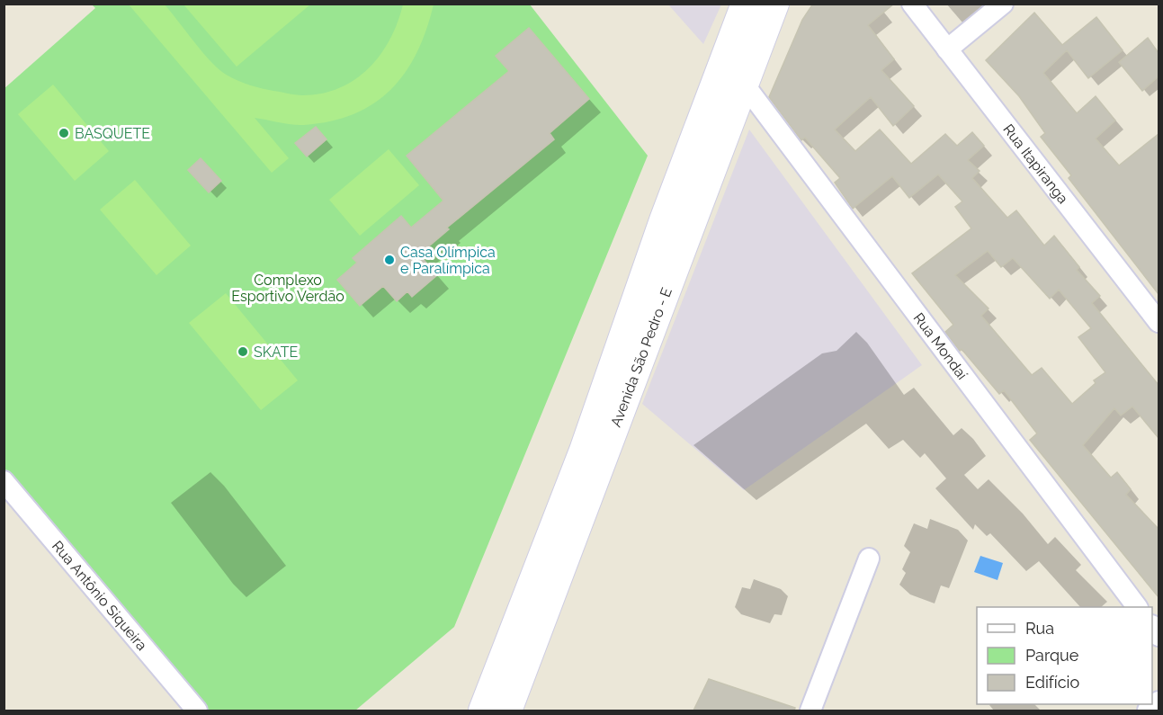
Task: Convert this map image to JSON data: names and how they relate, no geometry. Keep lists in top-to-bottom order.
{
  "streets": {
    "main road": ["Avenida São Pedro - E"],
    "street": ["Rua Itapiranga", "Rua Mondaí", "Rua Antônio Siqueira"]
  },
  "crossings": [
    ["Rua Mondaí", "Avenida São Pedro - E"]
  ],
  "parks": ["Complexo Esportivo Verdão"],
  "places": ["BASQUETE", "Casa Olímpica e Paralímpica", "SKATE"],
  "legend": ["Rua", "Parque", "Edifício"]
}
